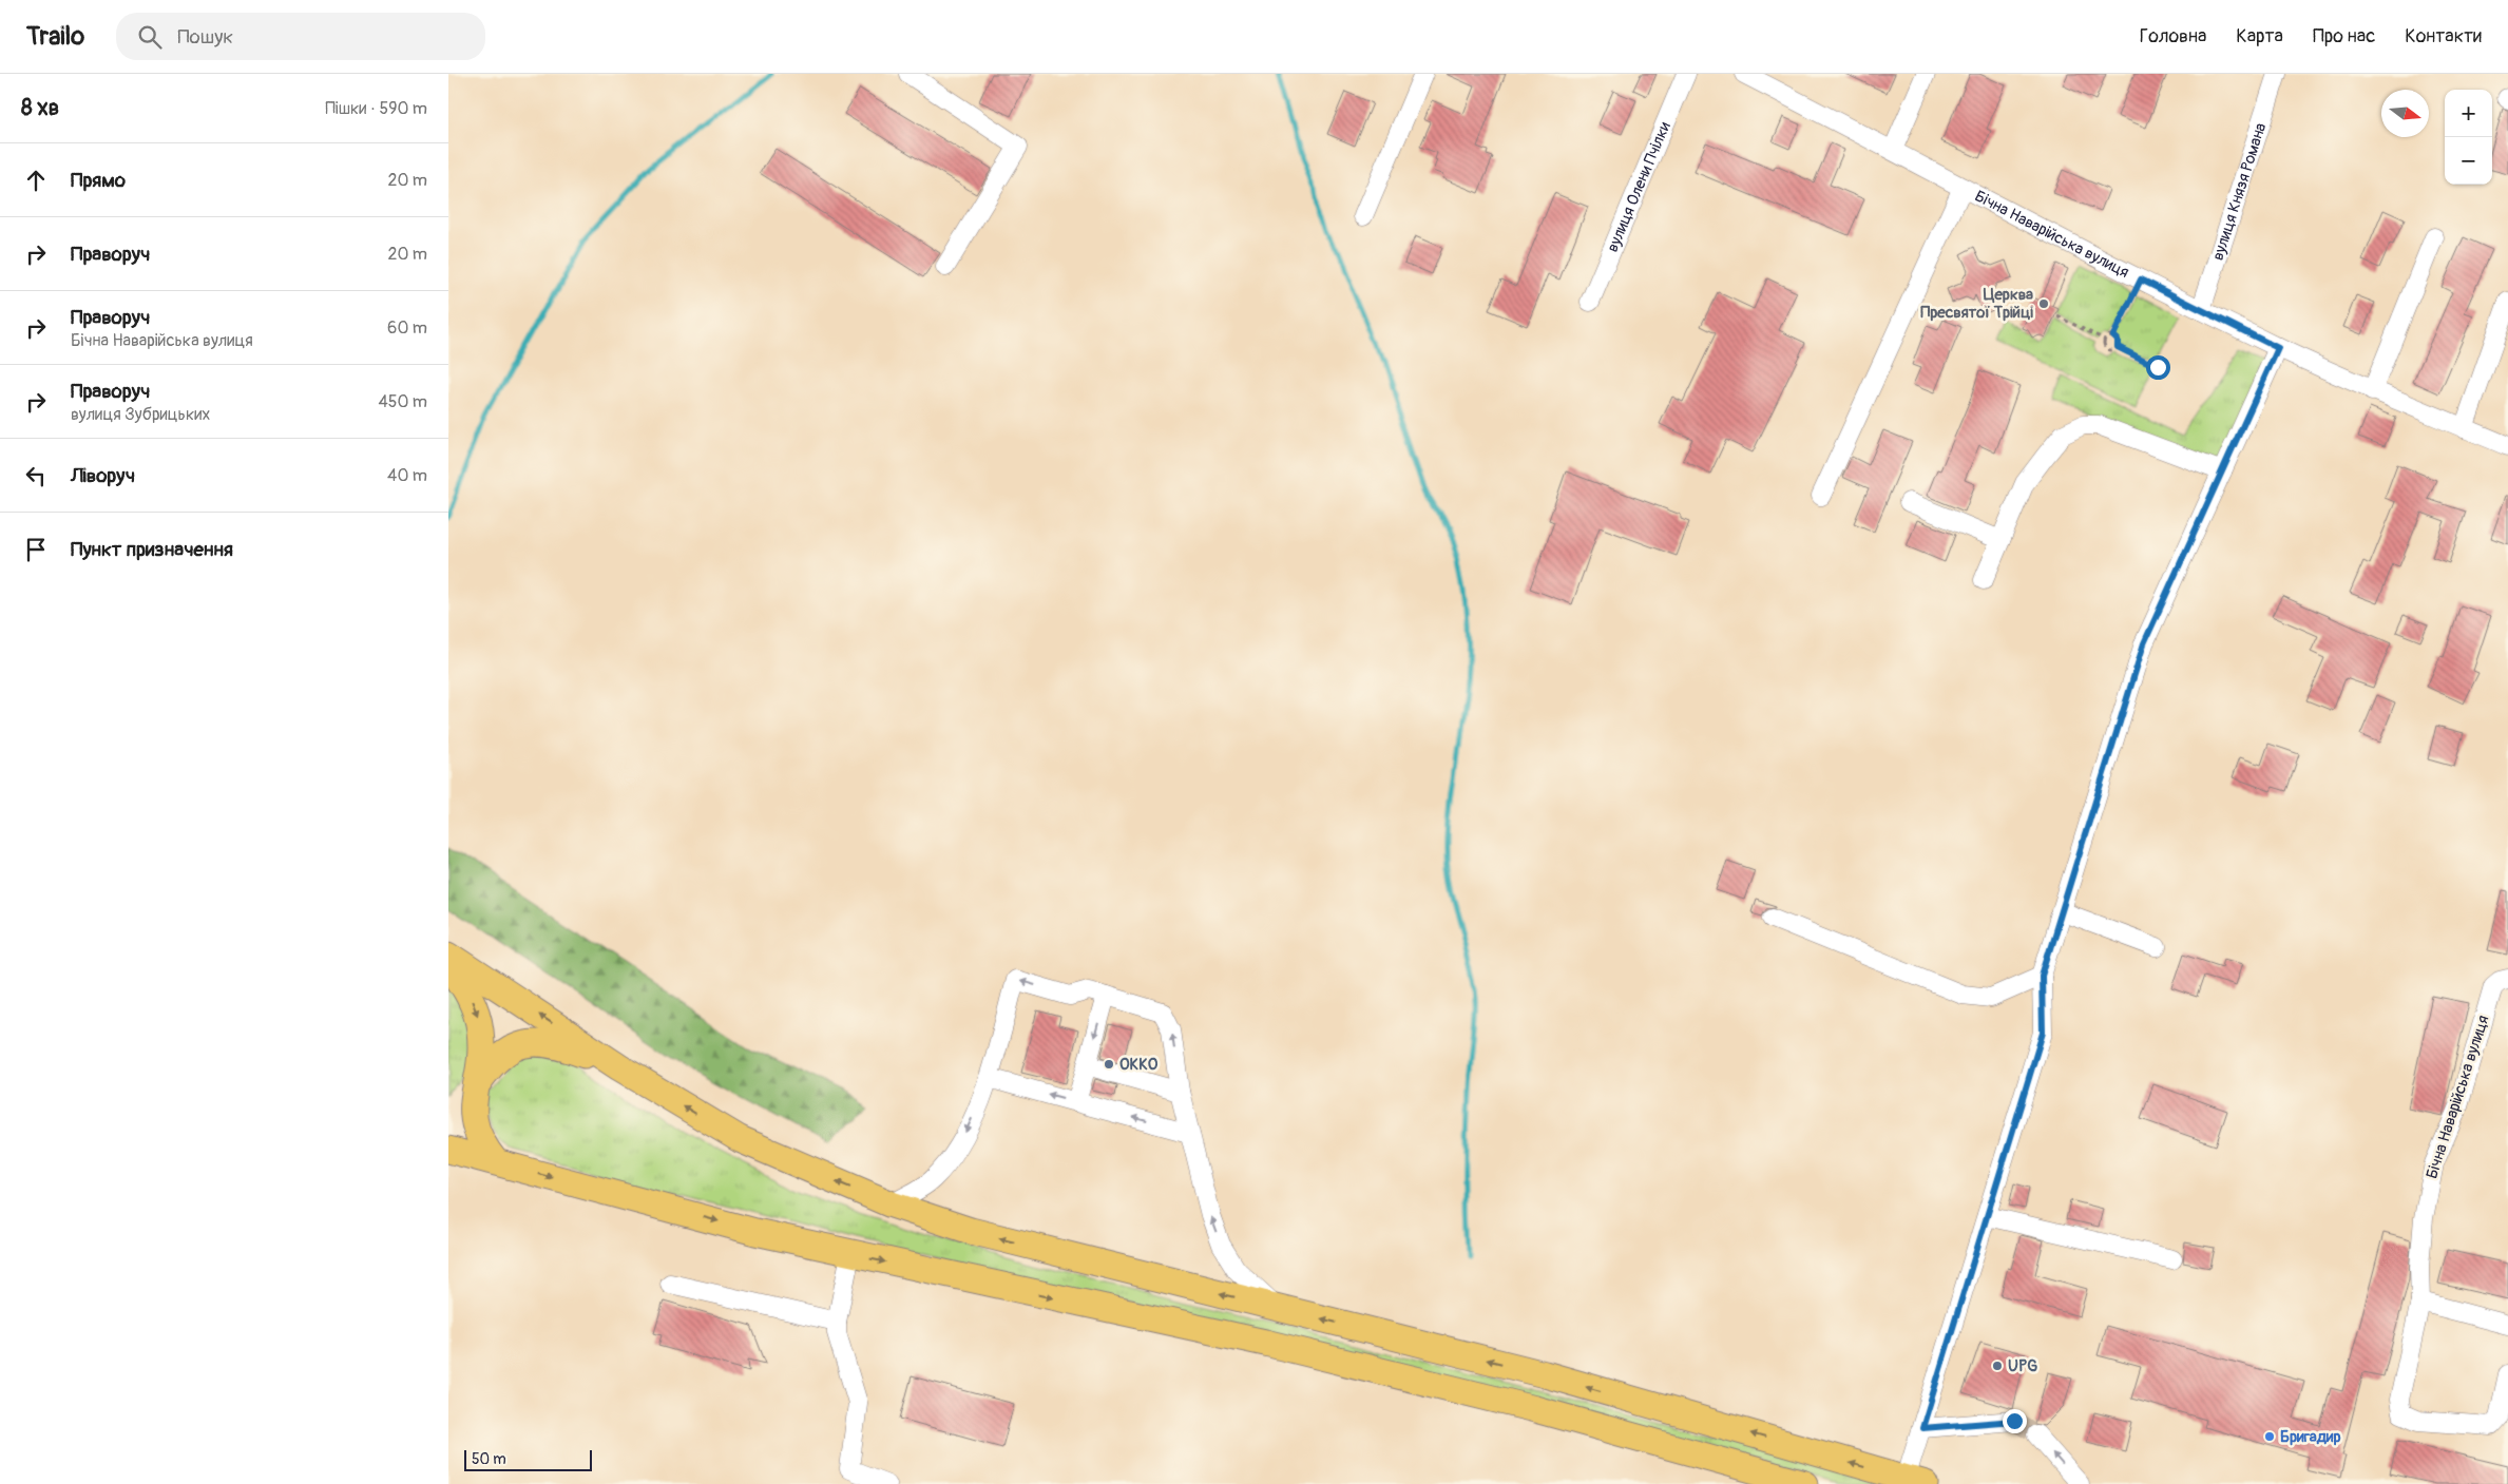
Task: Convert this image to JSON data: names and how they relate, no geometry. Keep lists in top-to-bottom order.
{
  "streets": {
    "street": ["вулиця Олени Пчілки", "вулиця Князя Романа", "Бічна Наварійська вулиця"]
  },
  "crossings": [
    ["вулиця Князя Романа", "Бічна Наварійська вулиця"]
  ],
  "places": [
    "Церква Пресвятої Трійці",
    "ОККО",
    "UPG",
    "Бригадир"
  ],
  "scale_bar": "50 m",
  "north": "right",
  "page": {
    "header": "Trailo",
    "search": "Пошук",
    "nav": [
      "Головна",
      "Карта",
      "Про нас",
      "Контакти"
    ],
    "heading": ["8 хв", "Пішки · 590 m"],
    "map_buttons": ["+", "−"],
    "list": [
      ["Прямо", "20 m"],
      ["Праворуч", "20 m"],
      ["Праворуч", "Бічна Наварійська вулиця", "60 m"],
      ["Праворуч", "вулиця Зубрицьких", "450 m"],
      ["Ліворуч", "40 m"],
      "Пункт призначення"
    ],
    "scale": "50 m"
  }
}
